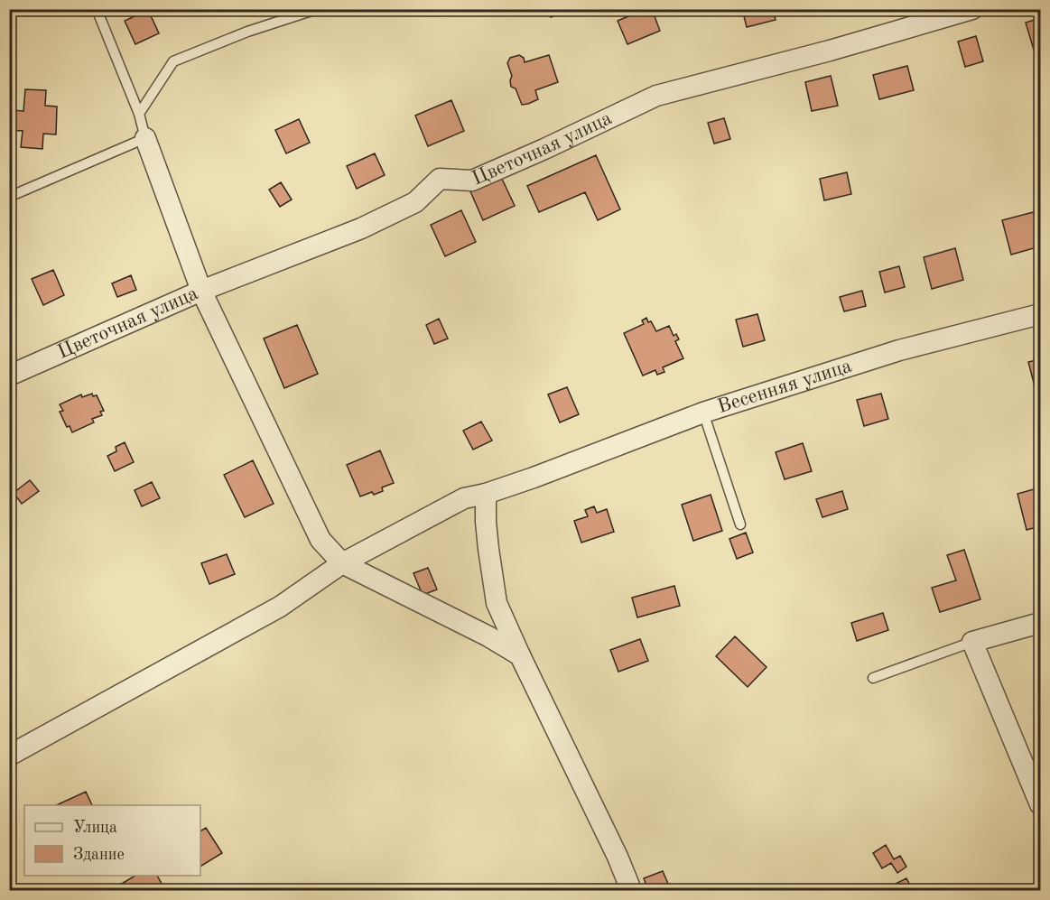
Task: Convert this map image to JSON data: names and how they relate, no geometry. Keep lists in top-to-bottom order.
{
  "streets": {
    "street": ["Цветочная улица", "Весенняя улица"]
  },
  "legend": ["Улица", "Здание"]
}
